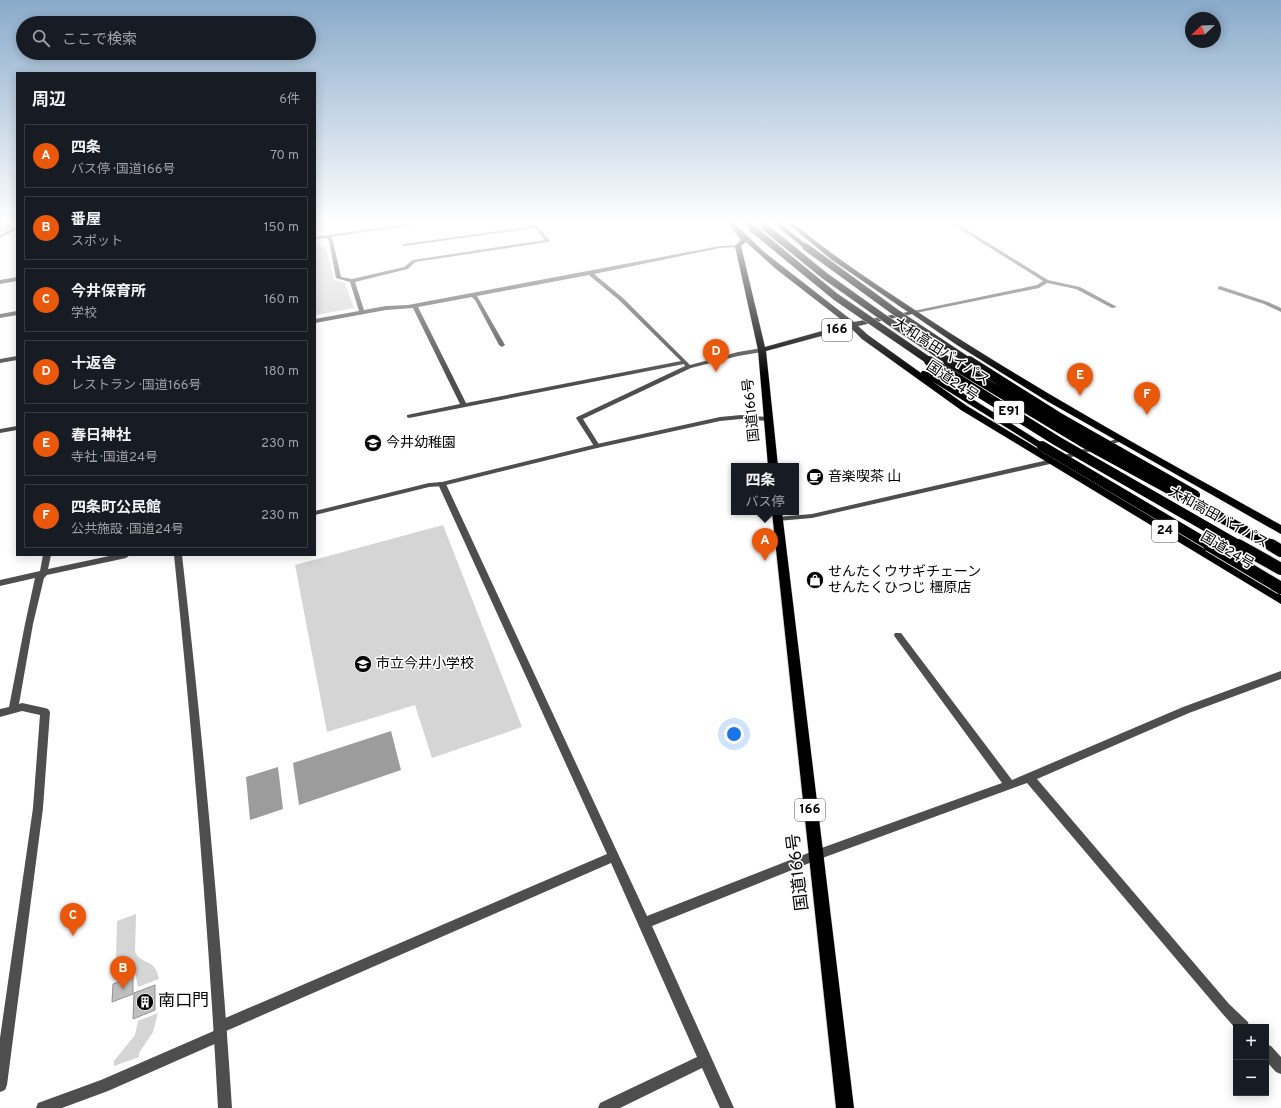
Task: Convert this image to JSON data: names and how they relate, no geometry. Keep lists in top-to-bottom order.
{
  "streets": {
    "highway": [
      "166",
      "大和高田バイパス",
      "国道24号",
      "国道166号",
      "E91",
      "24"
    ]
  },
  "crossings": [
    ["166", "国道24号"],
    ["166", "国道166号"]
  ],
  "places": {
    "school or university": ["今井幼稚園", "市立今井小学校"],
    "cafe": ["音楽喫茶 山"],
    "shop": ["せんたくウサギチェーン せんたくひつじ 橿原店"],
    "building": ["南口門"]
  },
  "north": "bottom left",
  "page": {
    "search": "ここで検索",
    "heading": ["周辺", "6件"],
    "list": [
      {
        "mark": "A",
        "name": "四条",
        "note": "バス停 · 国道166号",
        "value": "70 m"
      },
      {
        "mark": "B",
        "name": "番屋",
        "note": "スポット",
        "value": "150 m"
      },
      {
        "mark": "C",
        "name": "今井保育所",
        "note": "学校",
        "value": "160 m"
      },
      {
        "mark": "D",
        "name": "十返舎",
        "note": "レストラン · 国道166号",
        "value": "180 m"
      },
      {
        "mark": "E",
        "name": "春日神社",
        "note": "寺社 · 国道24号",
        "value": "230 m"
      },
      {
        "mark": "F",
        "name": "四条町公民館",
        "note": "公共施設 · 国道24号",
        "value": "230 m"
      }
    ],
    "pins": [
      "D",
      "E",
      "F",
      "A",
      "C",
      "B"
    ],
    "popup": ["四条", "バス停"],
    "map_buttons": ["+", "−"]
  }
}
